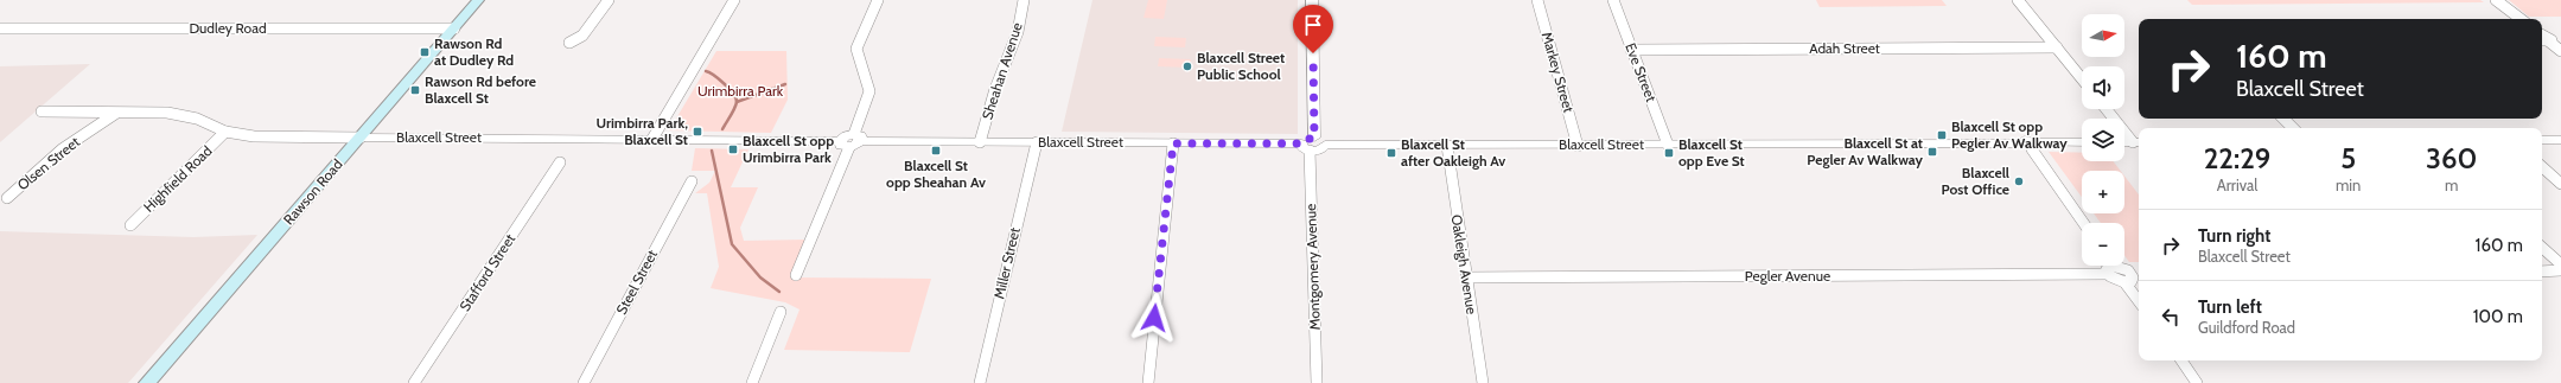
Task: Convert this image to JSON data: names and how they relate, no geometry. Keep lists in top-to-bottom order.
{
  "streets": {
    "main road": ["Rawson Road"],
    "street": [
      "Dudley Road",
      "Adah Street",
      "Sheahan Avenue",
      "Markey Street",
      "Eve Street",
      "Blaxcell Street",
      "Olsen Street",
      "Highfield Road",
      "Miller Street",
      "Oakleigh Avenue",
      "Montgomery Avenue",
      "Stafford Street",
      "Pegler Avenue",
      "Steel Street"
    ]
  },
  "crossings": [
    ["Dudley Road", "Rawson Road"],
    ["Adah Street", "Eve Street"],
    ["Sheahan Avenue", "Blaxcell Street"],
    ["Markey Street", "Blaxcell Street"],
    ["Eve Street", "Blaxcell Street"],
    ["Blaxcell Street", "Olsen Street"],
    ["Blaxcell Street", "Highfield Road"],
    ["Blaxcell Street", "Rawson Road"],
    ["Blaxcell Street", "Miller Street"],
    ["Blaxcell Street", "Oakleigh Avenue"],
    ["Blaxcell Street", "Montgomery Avenue"],
    ["Oakleigh Avenue", "Pegler Avenue"]
  ],
  "parks": ["Urimbirra Park"],
  "places": {
    "transit": [
      "Rawson Rd at Dudley Rd",
      "Rawson Rd before Blaxcell St",
      "Urimbirra Park, Blaxcell St",
      "Blaxcell St opp Pegler Av Walkway",
      "Blaxcell St opp Urimbirra Park",
      "Blaxcell St opp Sheahan Av",
      "Blaxcell St at Pegler Av Walkway",
      "Blaxcell St after Oakleigh Av",
      "Blaxcell St opp Eve St"
    ],
    "other": ["Blaxcell Street Public School", "Blaxcell Post Office"]
  },
  "north": "right",
  "page": {
    "map_buttons": ["+", "−"],
    "turn": ["160 m", "Blaxcell Street"],
    "eta": [
      "22:29",
      "Arrival",
      "5",
      "min",
      "360",
      "m"
    ],
    "list": [
      {
        "name": "Turn right",
        "note": "Blaxcell Street",
        "value": "160 m"
      },
      {
        "name": "Turn left",
        "note": "Guildford Road",
        "value": "100 m"
      }
    ]
  }
}
